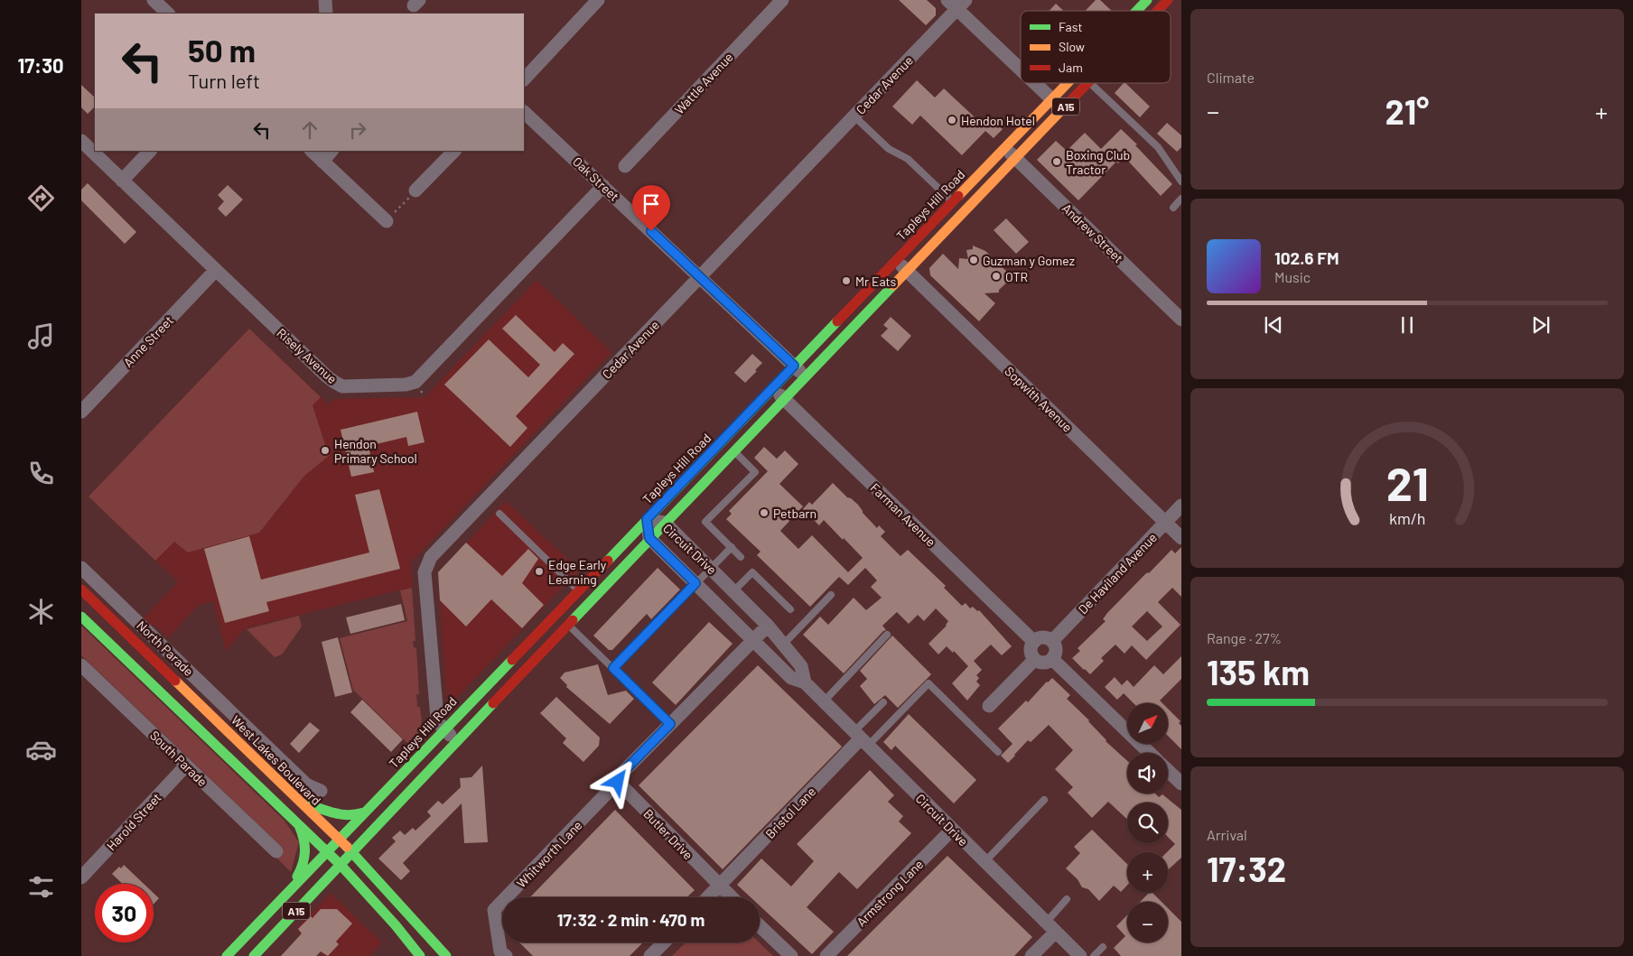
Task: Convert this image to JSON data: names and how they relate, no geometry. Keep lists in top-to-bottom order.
{
  "streets": {
    "main road": ["A15", "Tapleys Hill Road", "West Lakes Boulevard"],
    "street": [
      "Wattle Avenue",
      "Cedar Avenue",
      "Oak Street",
      "Andrew Street",
      "Anne Street",
      "Risely Avenue",
      "Sopwith Avenue",
      "Farman Avenue",
      "Circuit Drive",
      "De Haviland Avenue",
      "North Parade",
      "South Parade",
      "Bristol Lane",
      "Harold Street",
      "Butler Drive",
      "Whitworth Lane",
      "Armstrong Lane"
    ]
  },
  "crossings": [
    ["Cedar Avenue", "A15"],
    ["Cedar Avenue", "Oak Street"],
    ["Cedar Avenue", "Tapleys Hill Road"],
    ["A15", "Oak Street"],
    ["A15", "Andrew Street"],
    ["A15", "Sopwith Avenue"],
    ["A15", "Farman Avenue"],
    ["A15", "Circuit Drive"],
    ["A15", "West Lakes Boulevard"],
    ["Oak Street", "Tapleys Hill Road"],
    ["Oak Street", "Risely Avenue"],
    ["Tapleys Hill Road", "Andrew Street"],
    ["Tapleys Hill Road", "Sopwith Avenue"],
    ["Tapleys Hill Road", "Farman Avenue"],
    ["Tapleys Hill Road", "Circuit Drive"],
    ["Tapleys Hill Road", "West Lakes Boulevard"],
    ["Anne Street", "Risely Avenue"],
    ["Sopwith Avenue", "De Haviland Avenue"],
    ["Farman Avenue", "De Haviland Avenue"],
    ["Circuit Drive", "Bristol Lane"],
    ["Circuit Drive", "Armstrong Lane"],
    ["South Parade", "Harold Street"],
    ["Bristol Lane", "Butler Drive"],
    ["Butler Drive", "Whitworth Lane"]
  ],
  "places": [
    "Hendon Hotel",
    "Boxing Club Tractor",
    "Guzman y Gomez",
    "OTR",
    "Mr Eats",
    "Hendon Primary School",
    "Petbarn",
    "Edge Early Learning"
  ],
  "legend": ["Fast", "Slow", "Jam"],
  "north": "top right",
  "page": {
    "tabs": "17:30",
    "tile": [
      "Climate",
      ["Range · 27%", "135 km"],
      ["Arrival", "17:32"]
    ],
    "turn": ["50 m", "Turn left"],
    "heat": ["−", "21°", "+"],
    "song": ["102.6 FM", "Music"],
    "map_buttons": ["+", "−"],
    "limit": "30",
    "trip": "17:32 · 2 min · 470 m",
    "gauge": ["21", "km/h"]
  }
}
